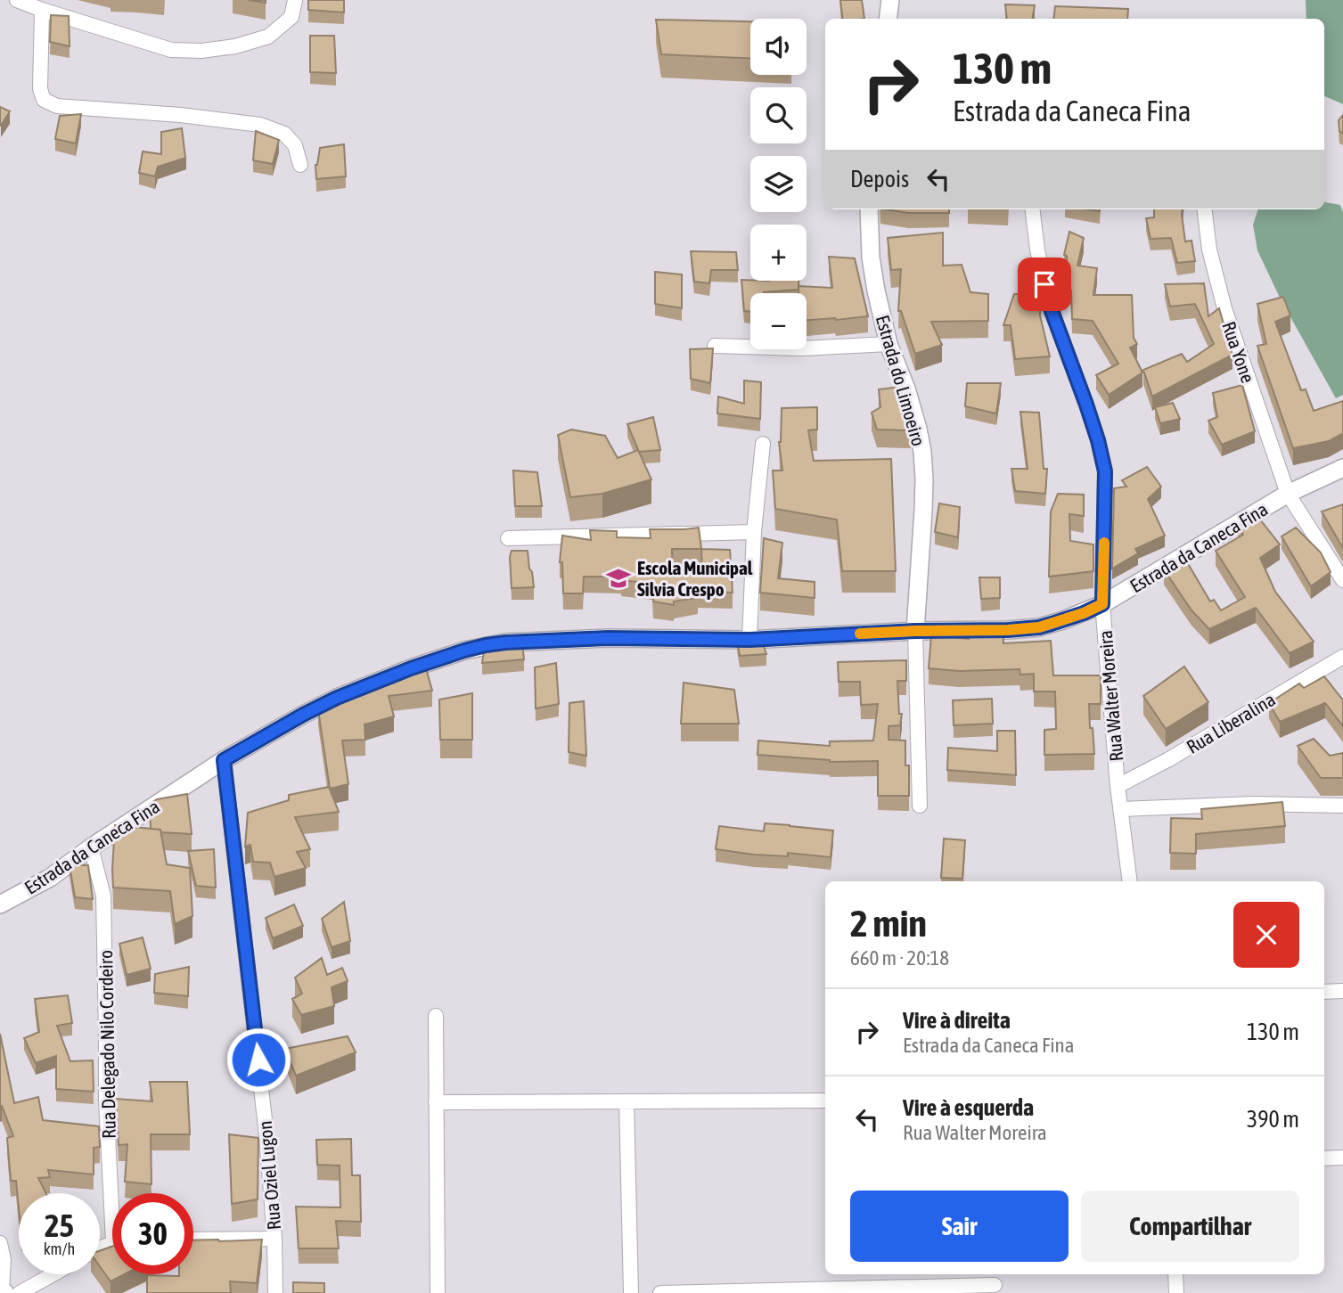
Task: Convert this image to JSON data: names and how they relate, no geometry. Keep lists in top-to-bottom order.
{
  "streets": {
    "street": [
      "Rua Yone",
      "Estrada do Limoeiro",
      "Estrada da Caneca Fina",
      "Rua Walter Moreira",
      "Rua Liberalina",
      "Rua Delegado Nilo Cordeiro",
      "Rua Oziel Lugon"
    ]
  },
  "crossings": [
    ["Rua Yone", "Estrada da Caneca Fina"],
    ["Estrada do Limoeiro", "Estrada da Caneca Fina"],
    ["Estrada da Caneca Fina", "Rua Walter Moreira"],
    ["Estrada da Caneca Fina", "Rua Delegado Nilo Cordeiro"],
    ["Estrada da Caneca Fina", "Rua Oziel Lugon"],
    ["Rua Walter Moreira", "Rua Liberalina"]
  ],
  "places": {
    "school or university": ["Escola Municipal Silvia Crespo"]
  },
  "page": {
    "map_buttons": ["+", "−"],
    "turn": ["130 m", "Estrada da Caneca Fina"],
    "then": "Depois",
    "heading": ["2 min", "660 m · 20:18"],
    "list": [
      {
        "name": "Vire à direita",
        "note": "Estrada da Caneca Fina",
        "value": "130 m"
      },
      {
        "name": "Vire à esquerda",
        "note": "Rua Walter Moreira",
        "value": "390 m"
      }
    ],
    "buttons": ["Sair", "Compartilhar"],
    "speed": "25 km/h",
    "limit": "30"
  }
}
